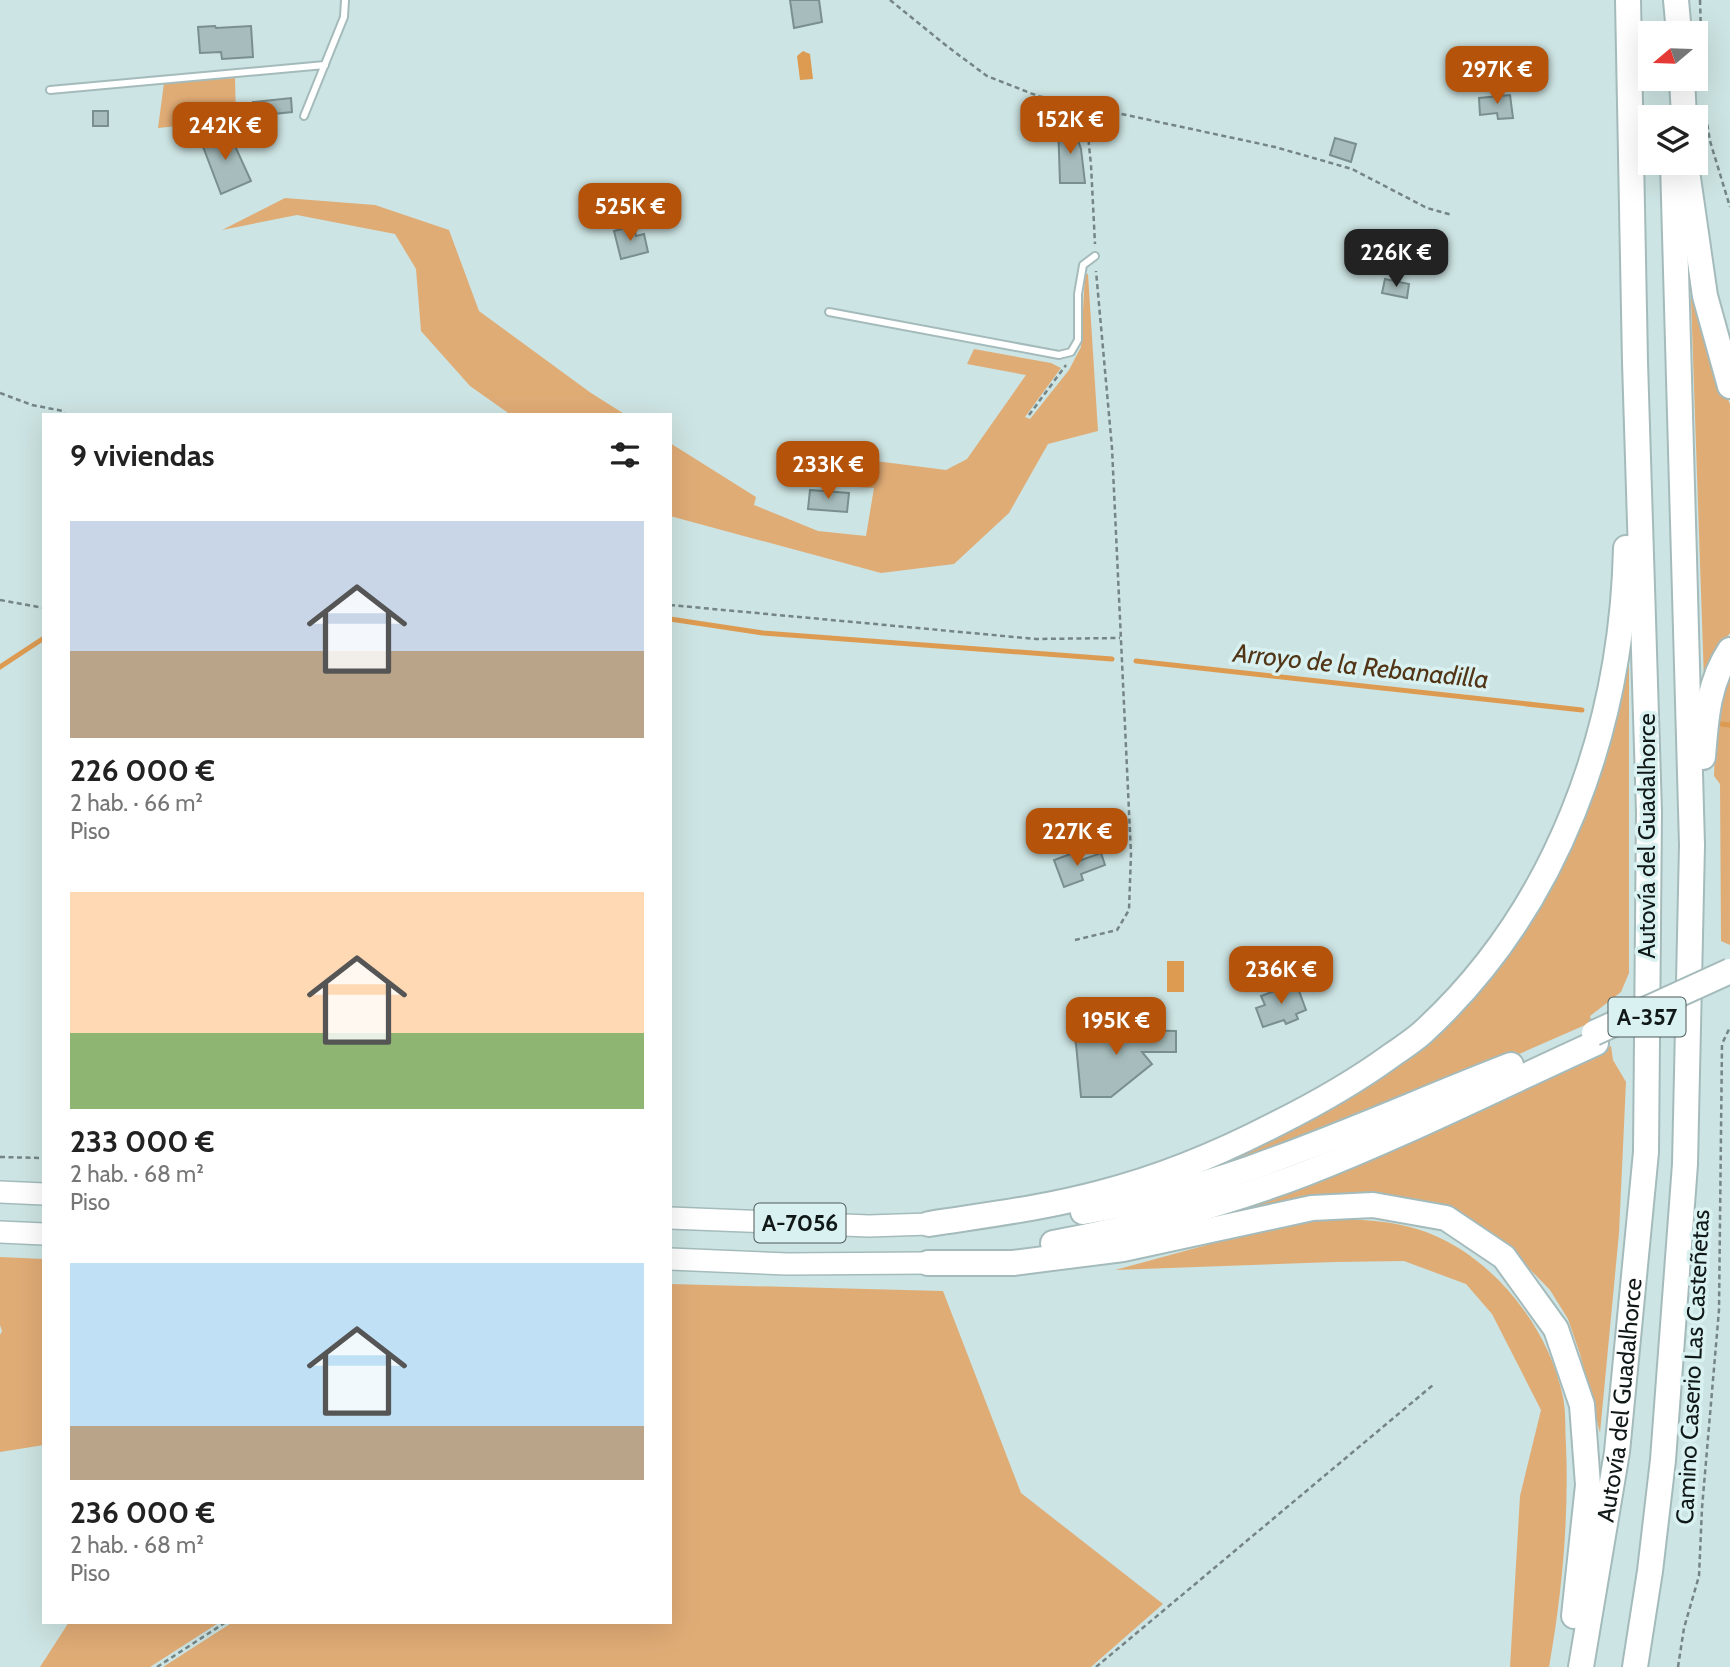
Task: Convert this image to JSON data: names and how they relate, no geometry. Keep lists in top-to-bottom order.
{
  "streets": {
    "highway": ["Autovía del Guadalhorce", "A-357"],
    "main road": ["A-7056"],
    "path": ["Camino Caserio Las Casteñetas"]
  },
  "water": ["Arroyo de la Rebanadilla"],
  "north": "left",
  "page": {
    "price": [
      "297K €",
      "152K €",
      "242K €",
      "525K €",
      "226K €",
      "233K €",
      "227K €",
      "236K €",
      "195K €"
    ],
    "heading": "9 viviendas",
    "list": [
      {
        "name": "226 000 €",
        "note": "2 hab. · 66 m² · Piso"
      },
      {
        "name": "233 000 €",
        "note": "2 hab. · 68 m² · Piso"
      },
      {
        "name": "236 000 €",
        "note": "2 hab. · 68 m² · Piso"
      }
    ]
  }
}
